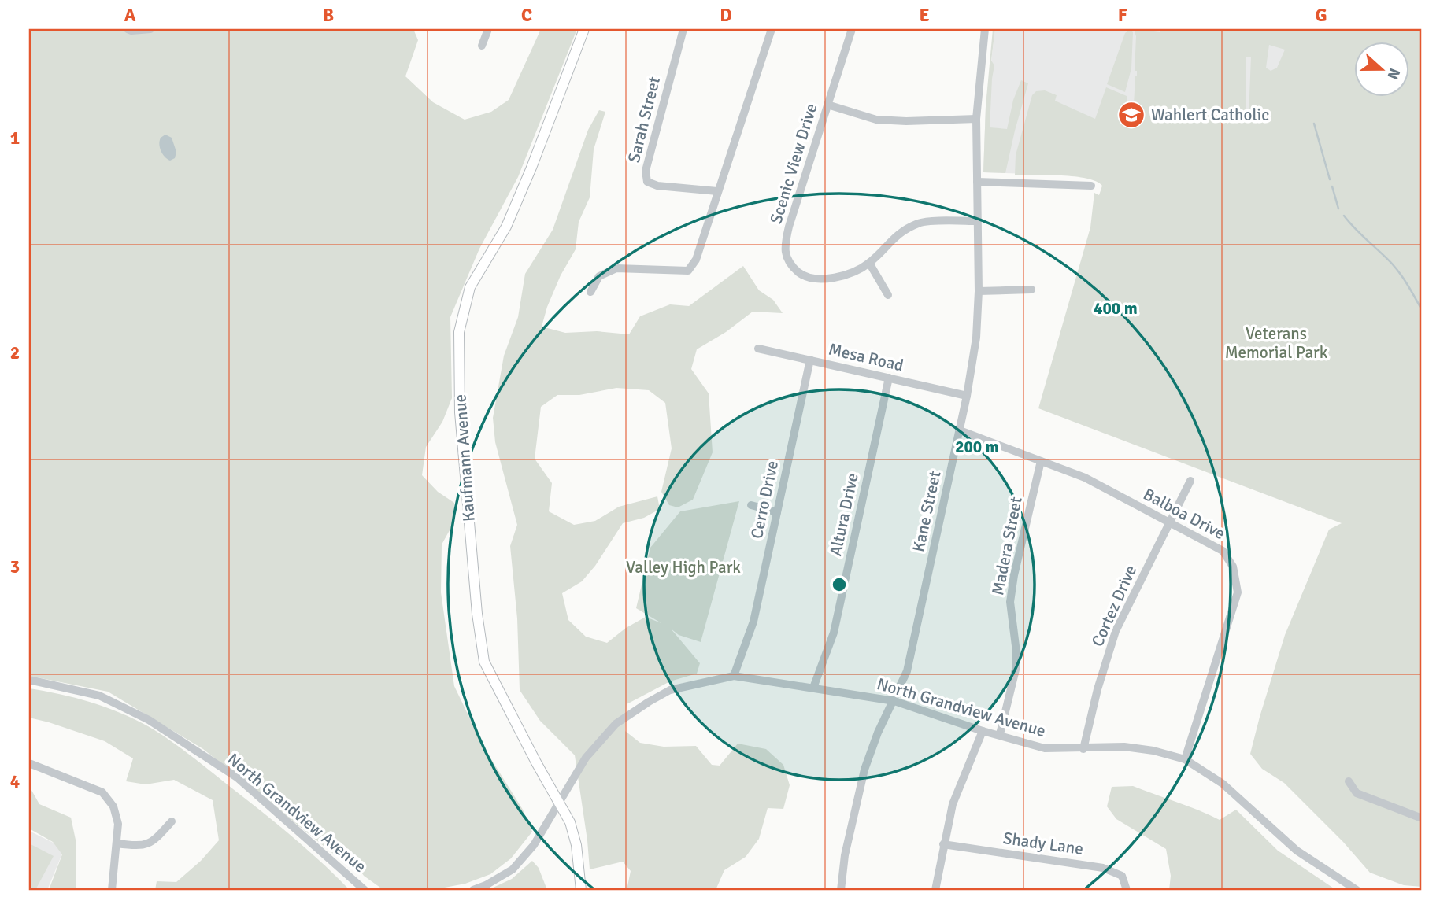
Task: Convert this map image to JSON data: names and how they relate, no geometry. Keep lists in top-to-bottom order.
{
  "streets": {
    "main road": ["Kaufmann Avenue"],
    "street": [
      "Sarah Street",
      "Scenic View Drive",
      "Mesa Road",
      "Cerro Drive",
      "Kane Street",
      "Balboa Drive",
      "Altura Drive",
      "Madera Street",
      "Cortez Drive",
      "North Grandview Avenue",
      "Shady Lane"
    ]
  },
  "crossings": [
    ["Scenic View Drive", "Kane Street"],
    ["Mesa Road", "Cerro Drive"],
    ["Mesa Road", "Kane Street"],
    ["Mesa Road", "Altura Drive"],
    ["Kaufmann Avenue", "North Grandview Avenue"],
    ["Cerro Drive", "North Grandview Avenue"],
    ["Kane Street", "Balboa Drive"],
    ["Kane Street", "North Grandview Avenue"],
    ["Balboa Drive", "Madera Street"],
    ["Balboa Drive", "Cortez Drive"],
    ["Balboa Drive", "North Grandview Avenue"],
    ["Altura Drive", "North Grandview Avenue"],
    ["Madera Street", "North Grandview Avenue"],
    ["Cortez Drive", "North Grandview Avenue"]
  ],
  "parks": ["Veterans Memorial Park", "Valley High Park"],
  "places": {
    "school or university": ["Wahlert Catholic"]
  },
  "north": "right",
  "grid": {
    "columns": [
      "A",
      "B",
      "C",
      "D",
      "E",
      "F",
      "G"
    ],
    "rows": [
      "1",
      "2",
      "3",
      "4"
    ]
  },
  "rings": ["400 m", "200 m"]
}
